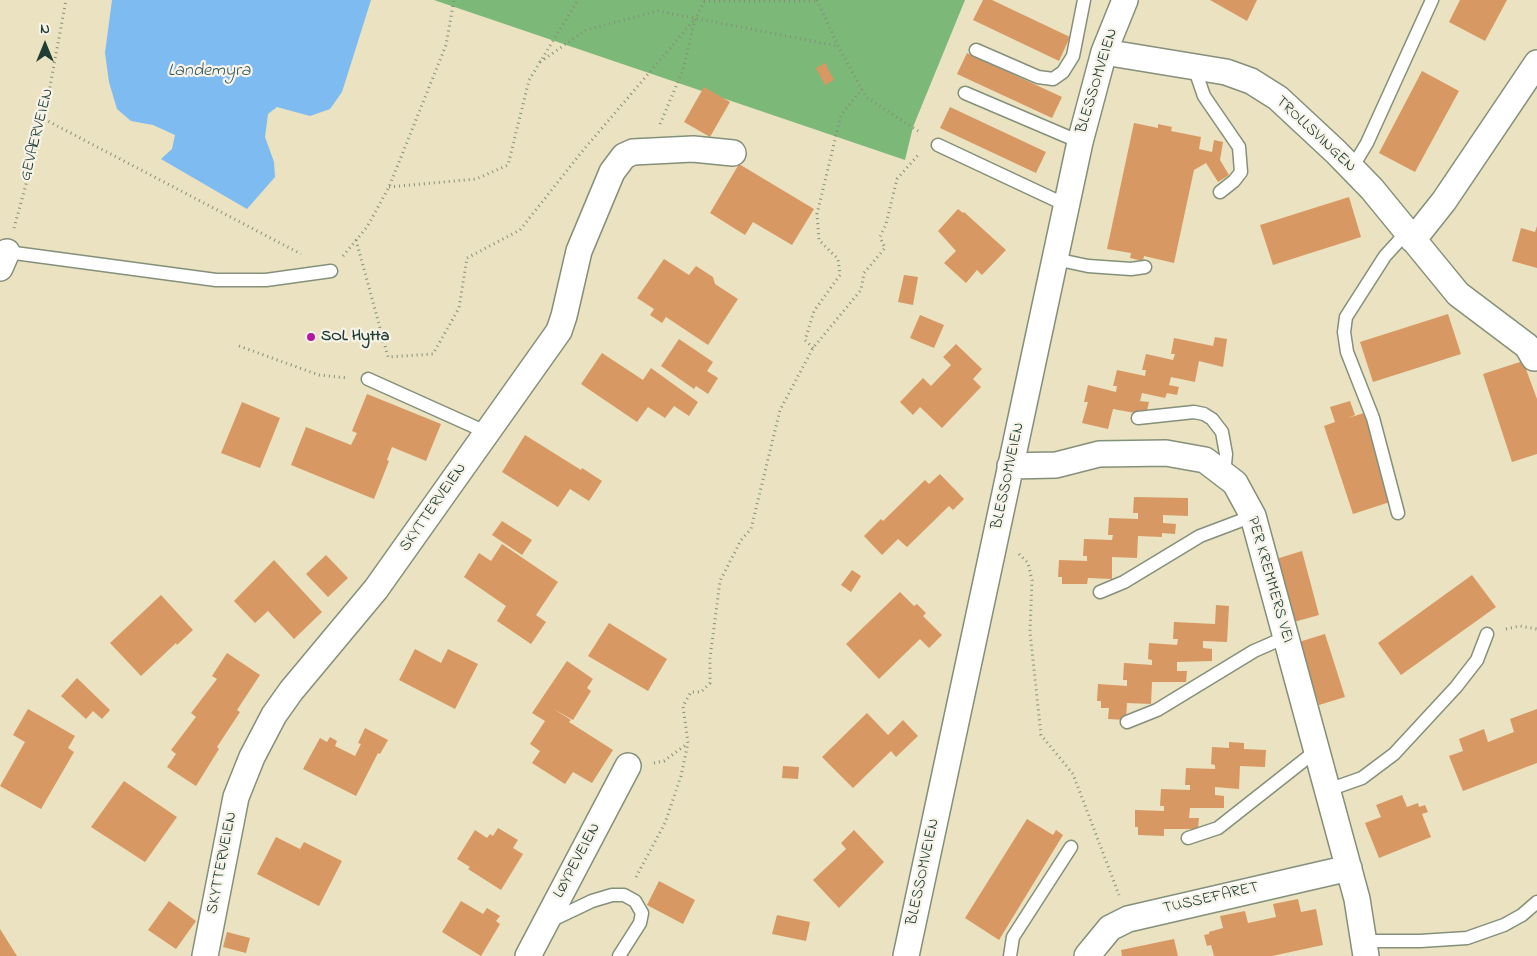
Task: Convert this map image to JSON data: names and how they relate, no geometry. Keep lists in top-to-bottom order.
{
  "streets": {
    "street": [
      "BLESSOMVEIEN",
      "TROLLSVINGEN",
      "SKYTTERVEIEN",
      "PER KREMMERS VEI",
      "LØYPEVEIEN",
      "TUSSEFARET"
    ],
    "path": ["GEVÆRVEIEN"]
  },
  "crossings": [
    ["BLESSOMVEIEN", "TROLLSVINGEN"],
    ["BLESSOMVEIEN", "PER KREMMERS VEI"],
    ["PER KREMMERS VEI", "TUSSEFARET"]
  ],
  "water": ["Landemyra"],
  "places": ["SOL Hytta"],
  "north": "top"
}
